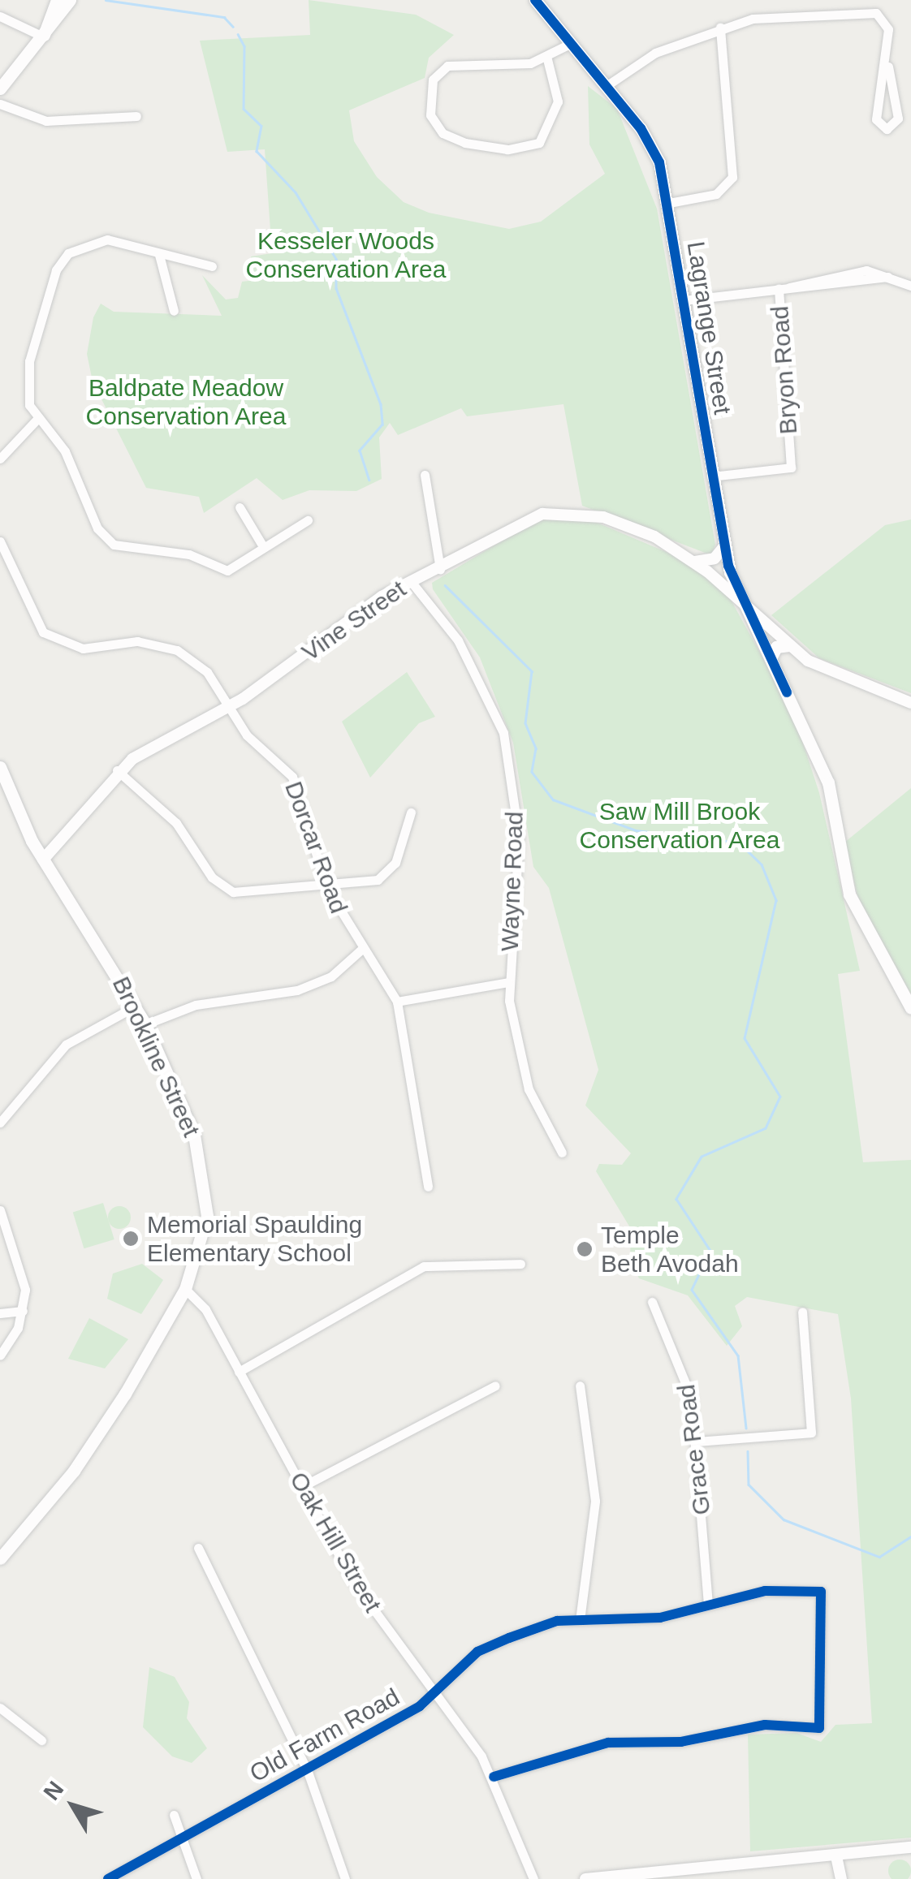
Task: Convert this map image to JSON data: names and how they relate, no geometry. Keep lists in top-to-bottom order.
{
  "streets": {
    "main road": ["Lagrange Street", "Brookline Street"],
    "street": [
      "Bryon Road",
      "Vine Street",
      "Dorcar Road",
      "Wayne Road",
      "Grace Road",
      "Oak Hill Street",
      "Old Farm Road"
    ]
  },
  "crossings": [
    ["Lagrange Street", "Bryon Road"],
    ["Lagrange Street", "Vine Street"],
    ["Vine Street", "Dorcar Road"],
    ["Vine Street", "Wayne Road"],
    ["Vine Street", "Brookline Street"],
    ["Brookline Street", "Oak Hill Street"],
    ["Grace Road", "Old Farm Road"],
    ["Oak Hill Street", "Old Farm Road"]
  ],
  "parks": ["Kesseler Woods Conservation Area", "Baldpate Meadow Conservation Area", "Saw Mill Brook Conservation Area"],
  "places": ["Memorial Spaulding Elementary School", "Temple Beth Avodah"],
  "north": "top left"
}
